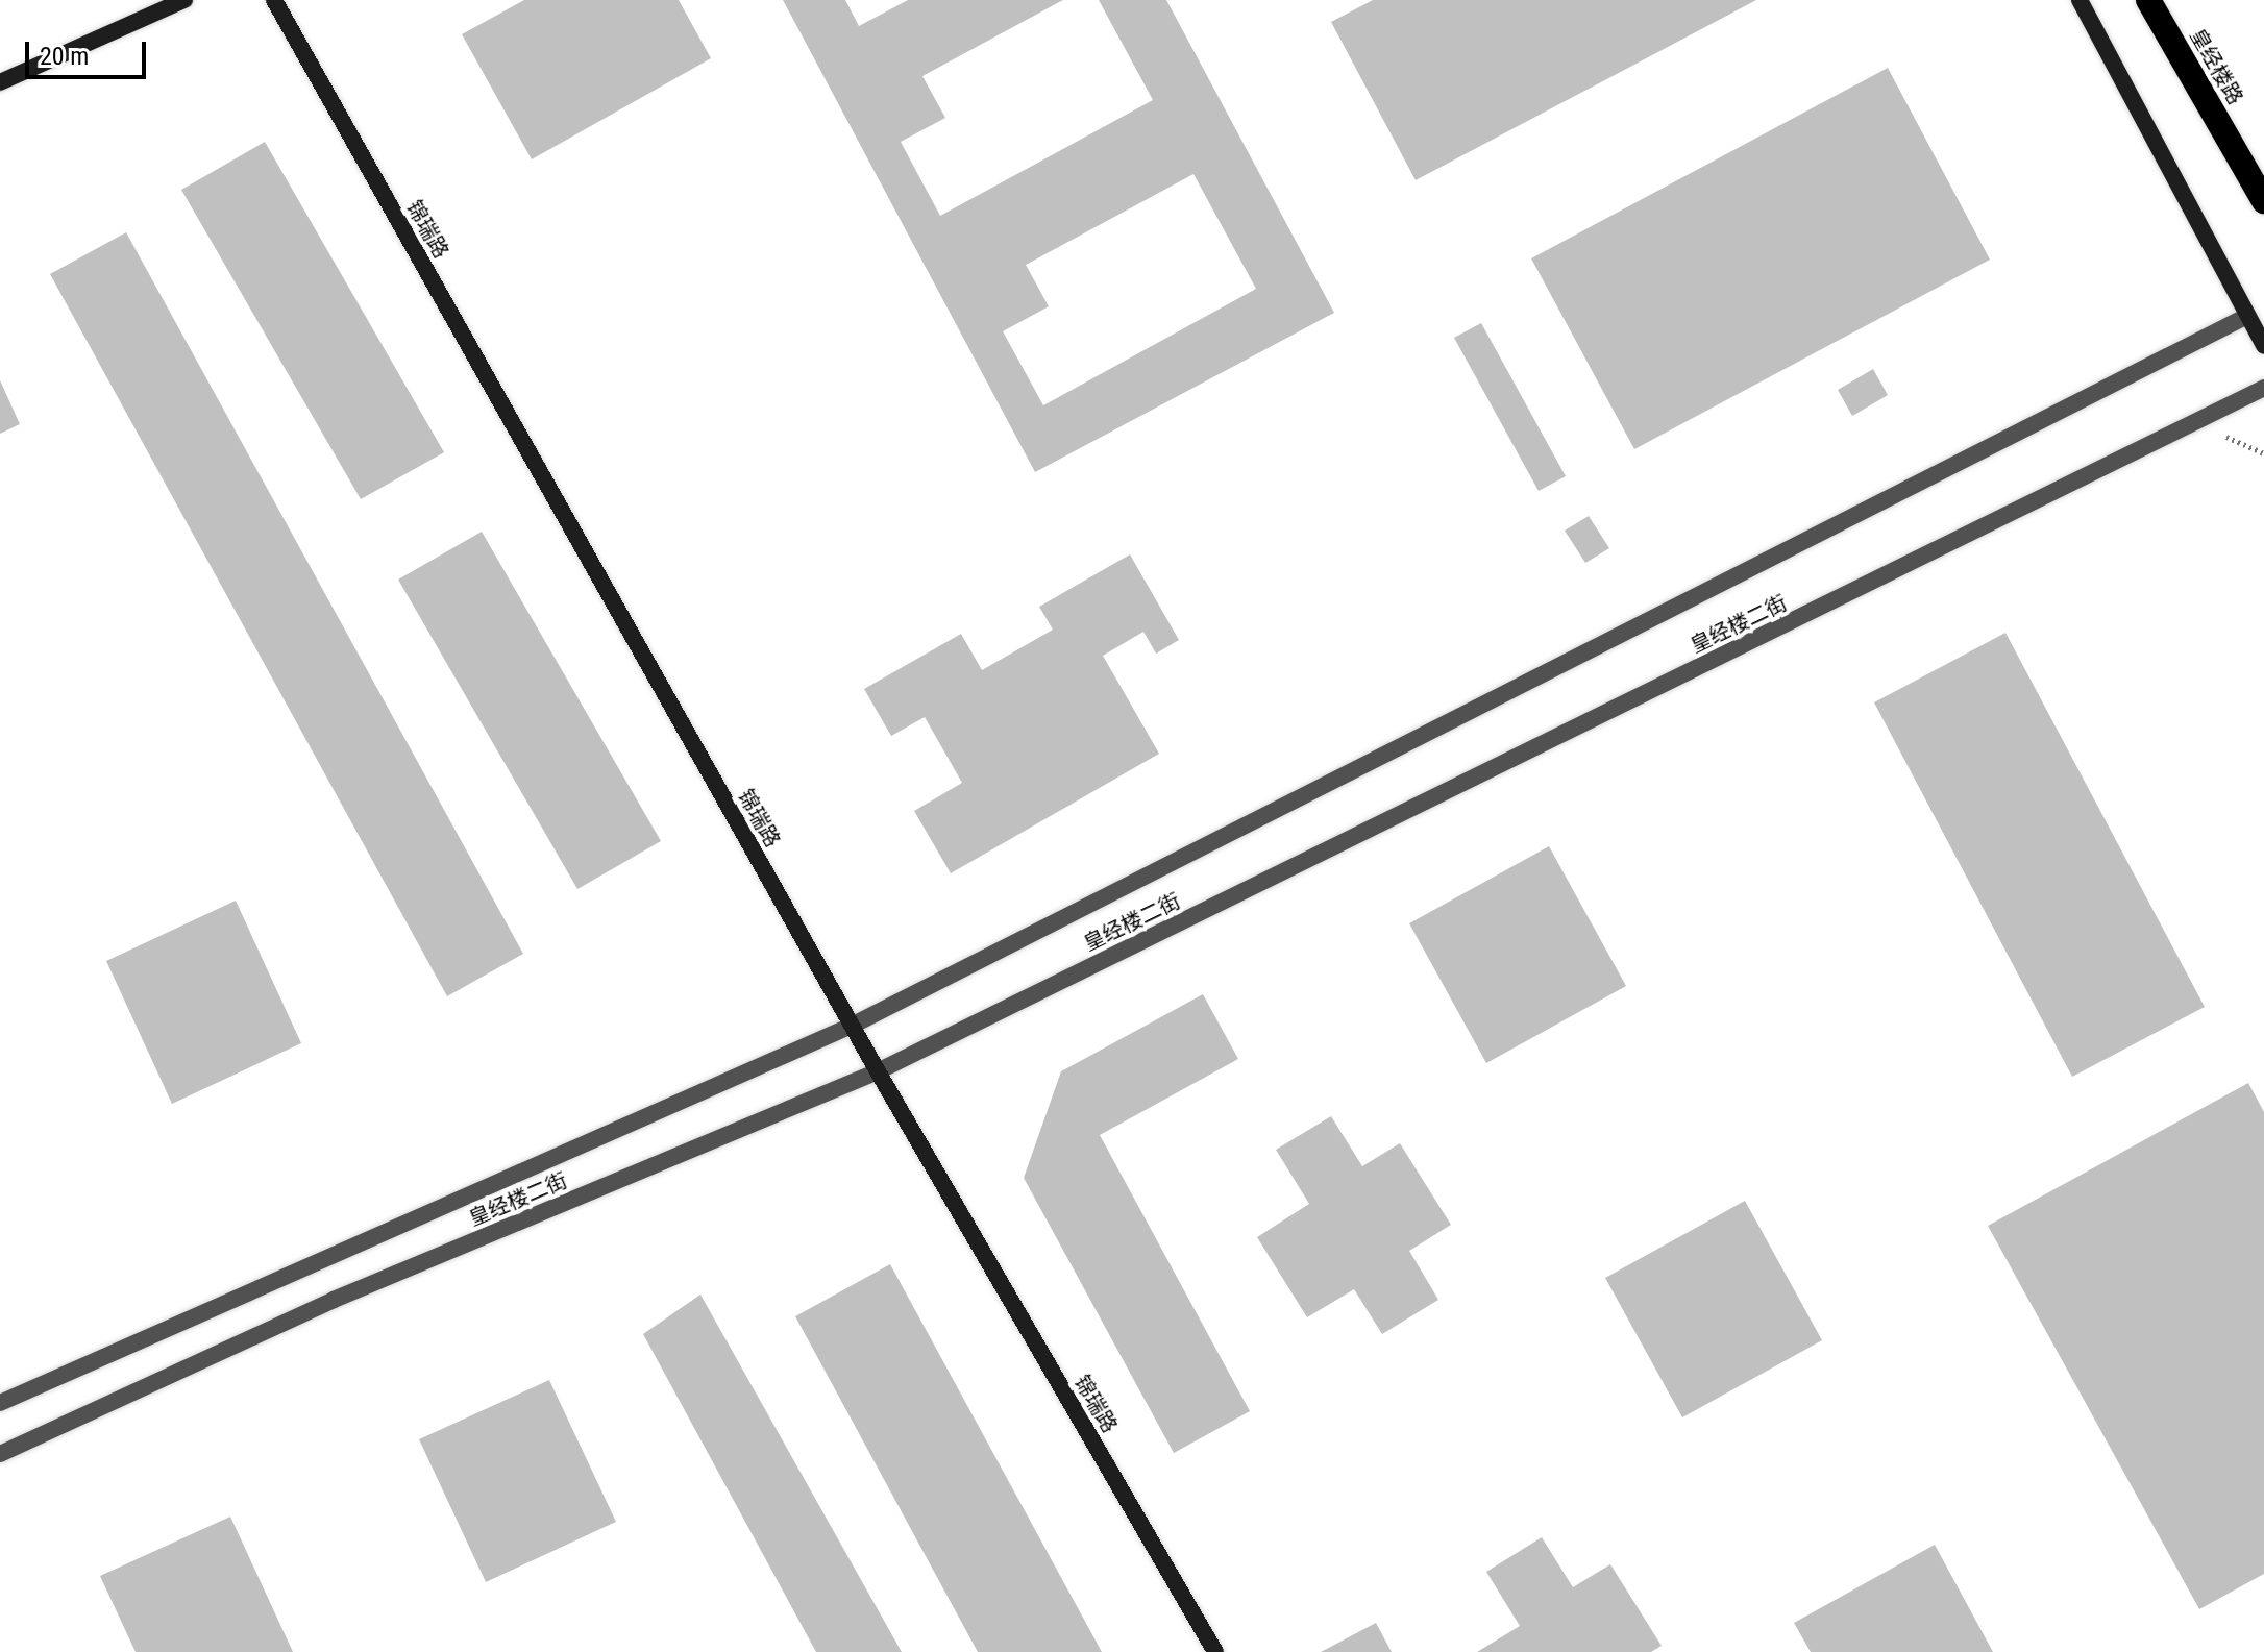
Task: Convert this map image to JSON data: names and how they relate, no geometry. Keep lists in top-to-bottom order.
{
  "streets": {
    "highway": ["皇经楼路"],
    "street": ["锦瑞路", "皇经楼二街"]
  },
  "crossings": [
    ["锦瑞路", "皇经楼二街"]
  ],
  "scale_bar": "20 m"
}
